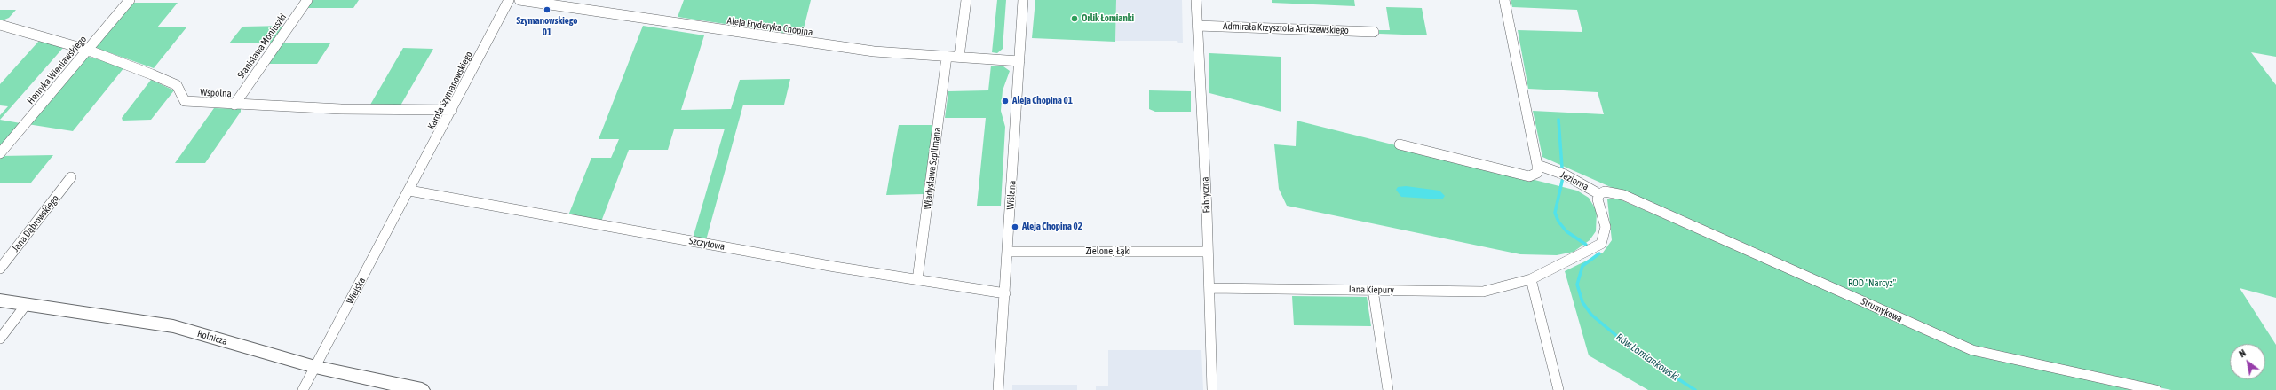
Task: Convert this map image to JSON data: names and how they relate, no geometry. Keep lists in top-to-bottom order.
{
  "streets": {
    "street": [
      "Aleja Fryderyka Chopina",
      "Admirała Krzysztofa Arciszewskiego",
      "Stanisława Moniuszki",
      "Henryka Wieniawskiego",
      "Karola Szymanowskiego",
      "Wspólna",
      "Władysława Szpilmana",
      "Jeziorna",
      "Wiślana",
      "Fabryczna",
      "Jana Dąbrowskiego",
      "Szczytowa",
      "Zielonej Łąki",
      "Jana Kiepury",
      "Wiejska",
      "Strumykowa",
      "Rolnicza"
    ]
  },
  "crossings": [
    ["Aleja Fryderyka Chopina", "Władysława Szpilmana"],
    ["Aleja Fryderyka Chopina", "Wiślana"],
    ["Admirała Krzysztofa Arciszewskiego", "Fabryczna"],
    ["Stanisława Moniuszki", "Wspólna"],
    ["Henryka Wieniawskiego", "Wspólna"],
    ["Karola Szymanowskiego", "Wspólna"],
    ["Karola Szymanowskiego", "Szczytowa"],
    ["Karola Szymanowskiego", "Wiejska"],
    ["Władysława Szpilmana", "Szczytowa"],
    ["Jeziorna", "Jana Kiepury"],
    ["Jeziorna", "Strumykowa"],
    ["Wiślana", "Szczytowa"],
    ["Wiślana", "Zielonej Łąki"],
    ["Fabryczna", "Zielonej Łąki"],
    ["Fabryczna", "Jana Kiepury"],
    ["Szczytowa", "Wiejska"],
    ["Wiejska", "Rolnicza"]
  ],
  "water": ["Rów Łomiankowski"],
  "parks": ["ROD \"Narcyz\""],
  "places": [
    "Szymanowskiego 01",
    "Orlik Łomianki",
    "Aleja Chopina 01",
    "Aleja Chopina 02"
  ],
  "north": "top left"
}
